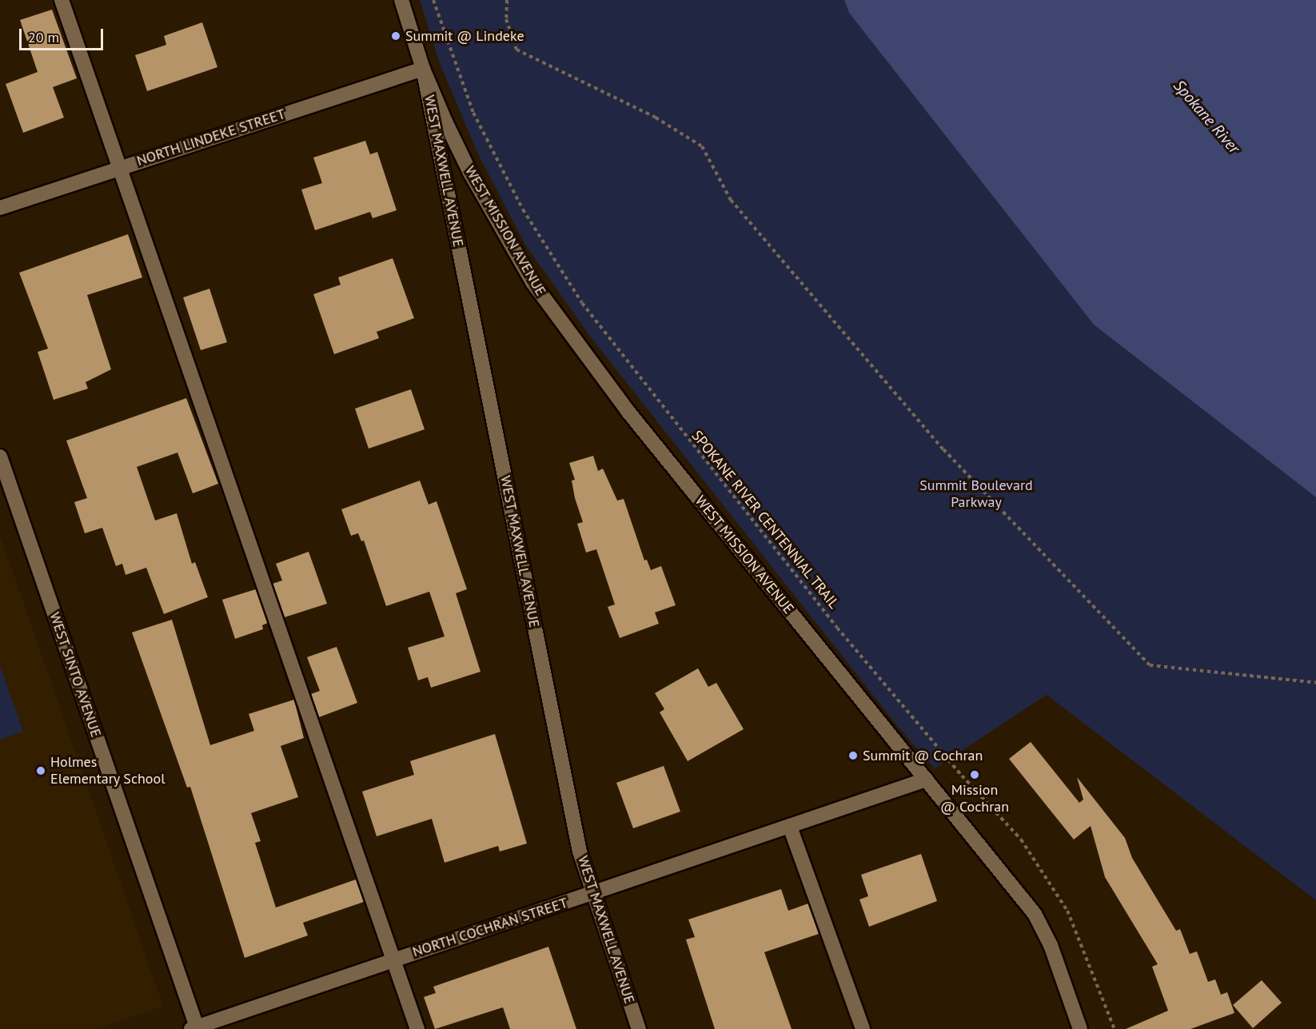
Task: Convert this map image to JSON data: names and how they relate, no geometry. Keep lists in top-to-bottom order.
{
  "streets": {
    "street": [
      "NORTH LINDEKE STREET",
      "WEST MAXWELL AVENUE",
      "WEST MISSION AVENUE",
      "WEST SINTO AVENUE",
      "NORTH COCHRAN STREET"
    ],
    "path": ["SPOKANE RIVER CENTENNIAL TRAIL"]
  },
  "crossings": [
    ["NORTH LINDEKE STREET", "WEST MAXWELL AVENUE"],
    ["NORTH LINDEKE STREET", "WEST MISSION AVENUE"],
    ["WEST MAXWELL AVENUE", "WEST MISSION AVENUE"],
    ["WEST MAXWELL AVENUE", "NORTH COCHRAN STREET"],
    ["WEST MISSION AVENUE", "NORTH COCHRAN STREET"],
    ["WEST SINTO AVENUE", "NORTH COCHRAN STREET"]
  ],
  "water": ["Spokane River"],
  "parks": ["Summit Boulevard Parkway"],
  "places": [
    "Summit @ Lindeke",
    "Summit @ Cochran",
    "Holmes Elementary School",
    "Mission @ Cochran"
  ],
  "scale_bar": "20 m"
}
